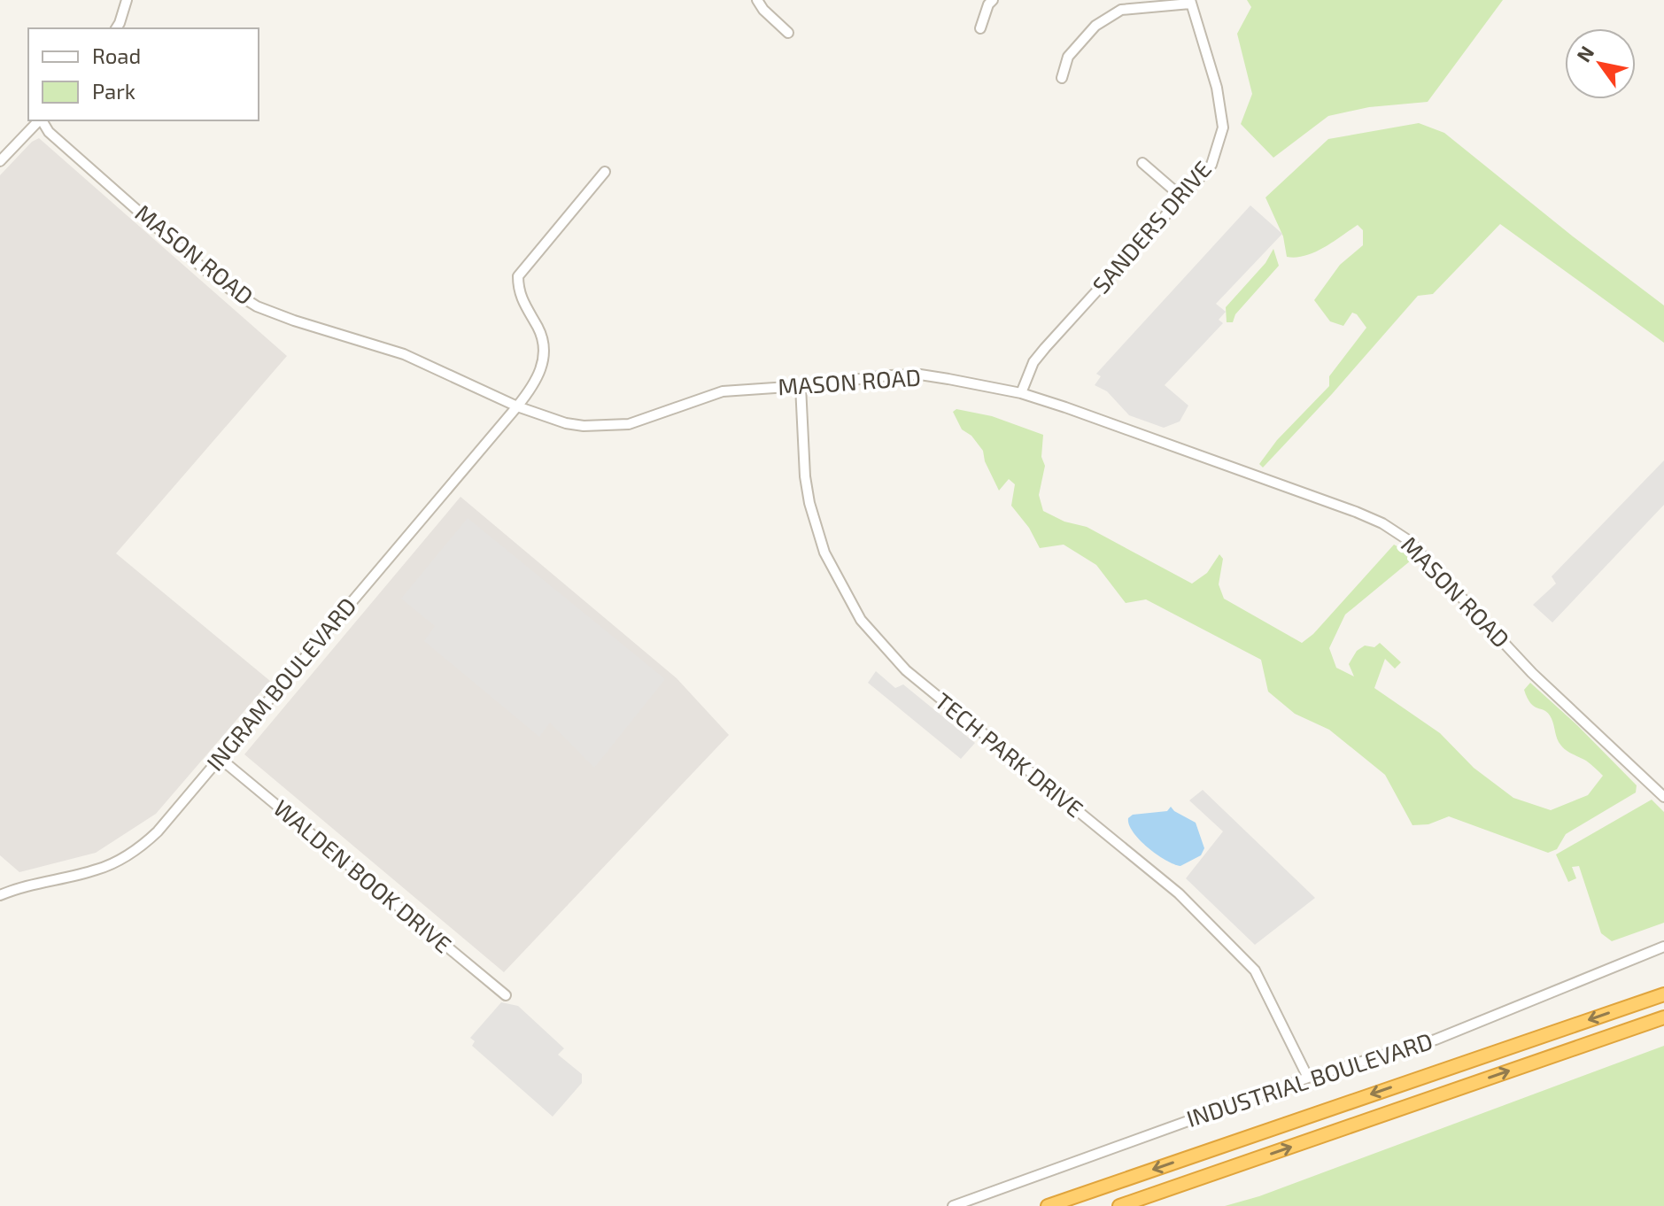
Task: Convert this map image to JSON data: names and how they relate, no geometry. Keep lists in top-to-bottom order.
{
  "streets": {
    "street": [
      "SANDERS DRIVE",
      "MASON ROAD",
      "INGRAM BOULEVARD",
      "TECH PARK DRIVE",
      "WALDEN BOOK DRIVE",
      "INDUSTRIAL BOULEVARD"
    ]
  },
  "crossings": [
    ["SANDERS DRIVE", "MASON ROAD"],
    ["MASON ROAD", "INGRAM BOULEVARD"],
    ["MASON ROAD", "TECH PARK DRIVE"],
    ["INGRAM BOULEVARD", "WALDEN BOOK DRIVE"],
    ["TECH PARK DRIVE", "INDUSTRIAL BOULEVARD"]
  ],
  "legend": ["Road", "Park"],
  "north": "top left"
}
